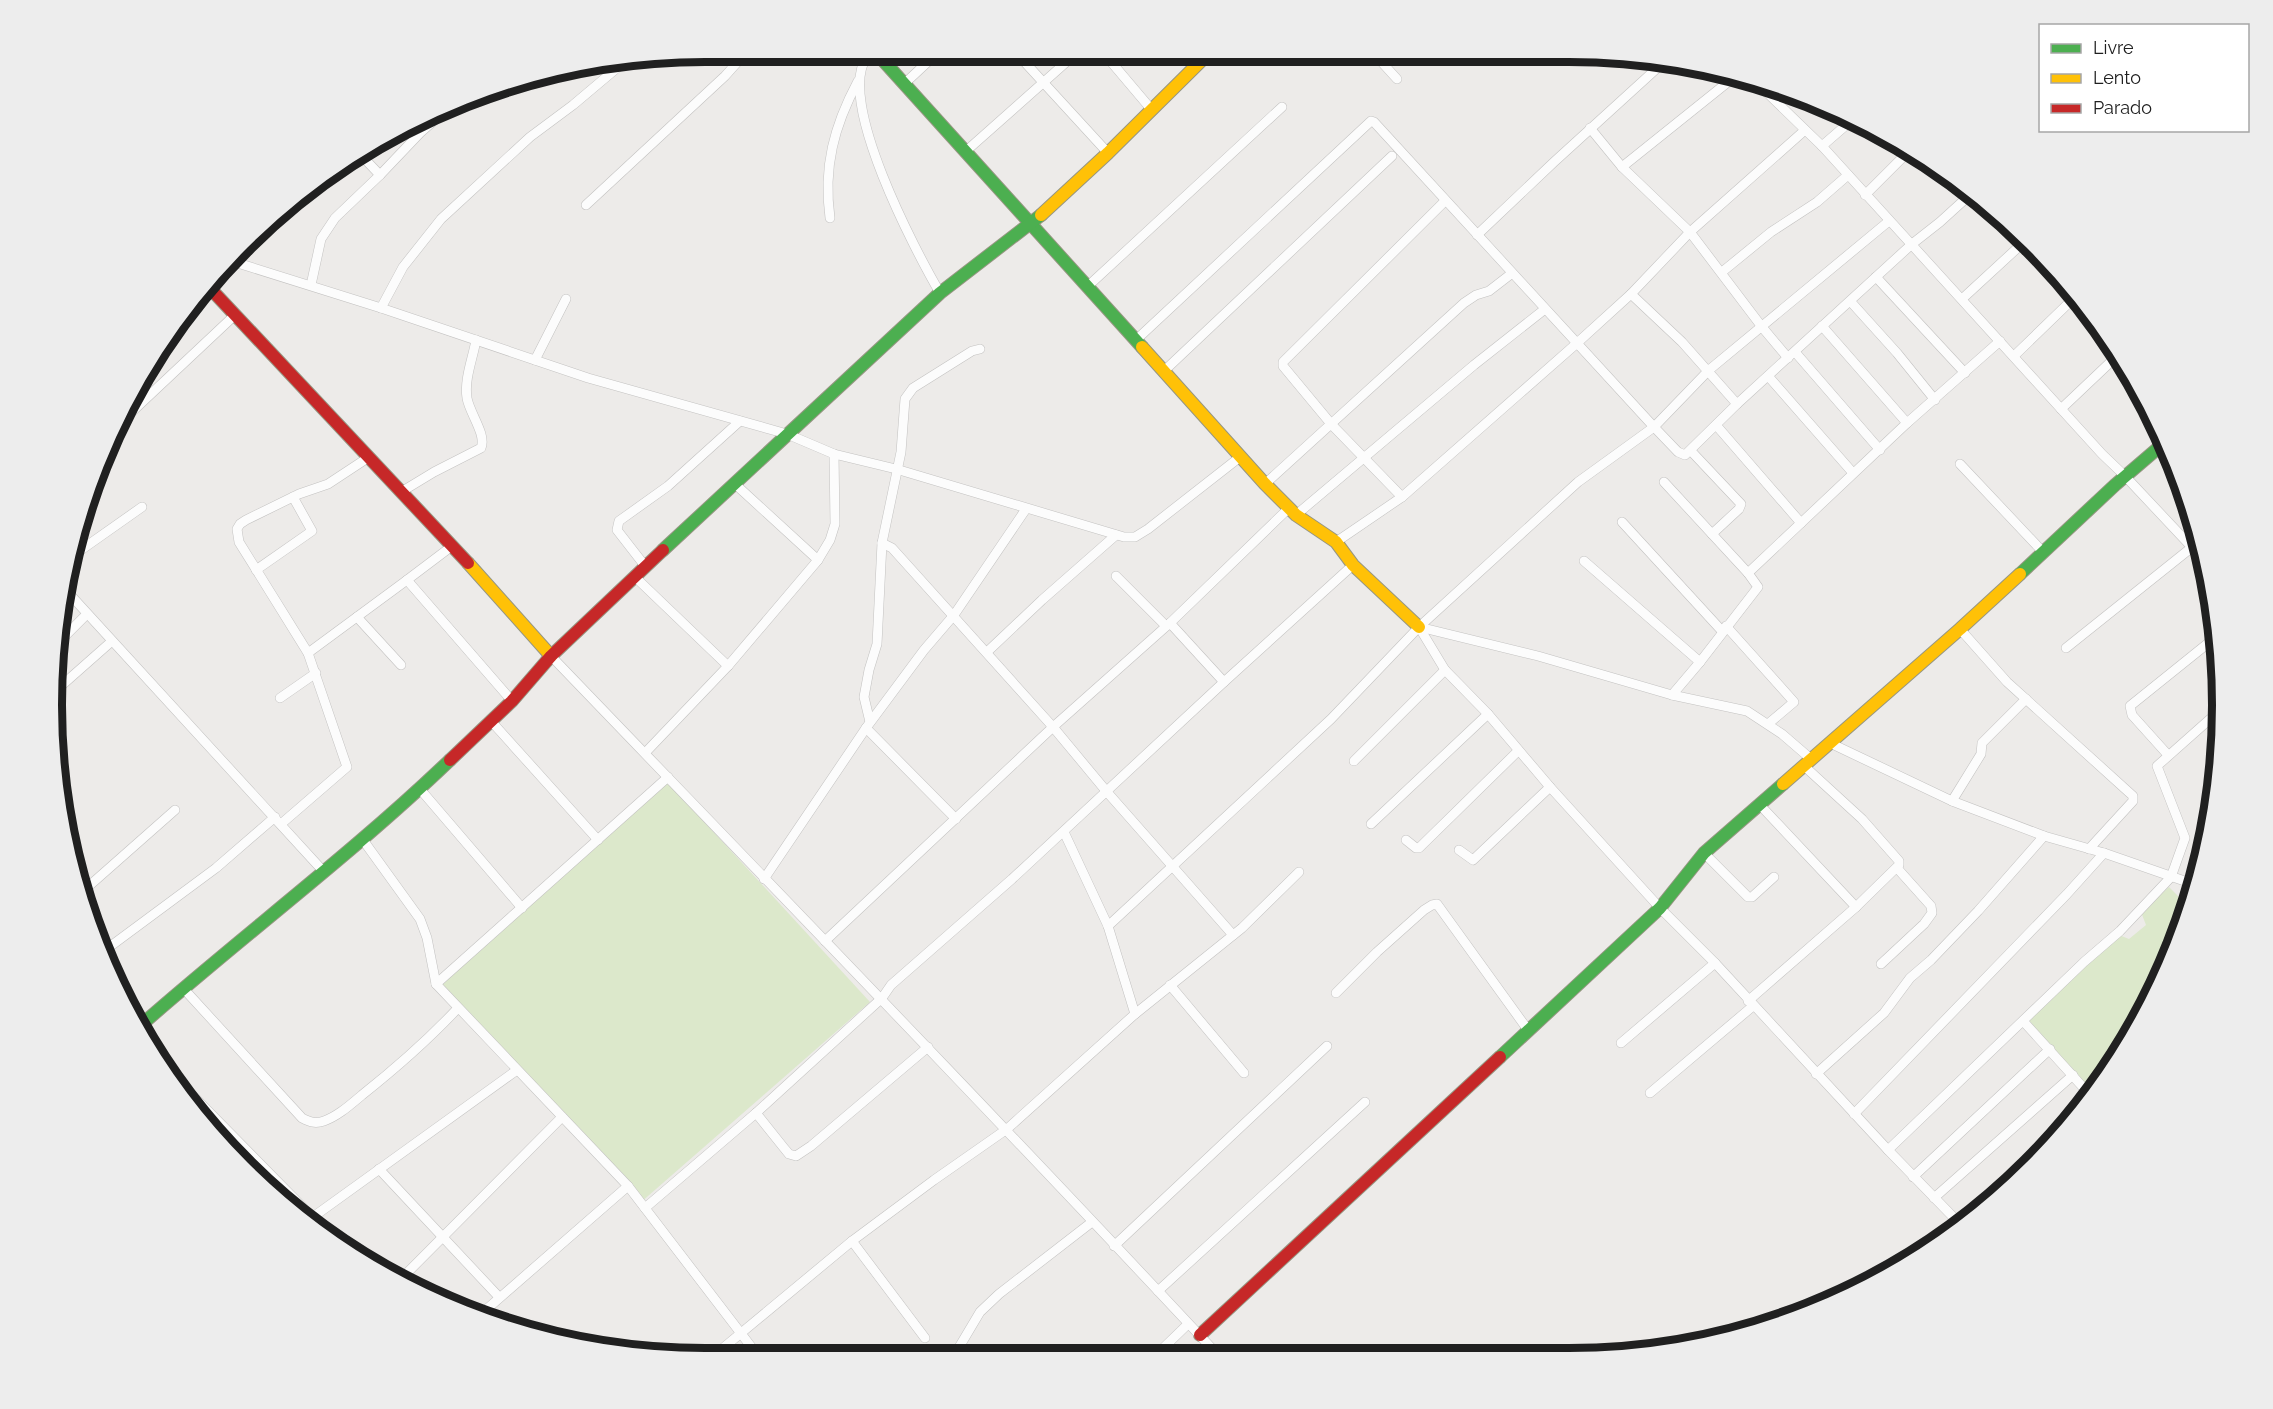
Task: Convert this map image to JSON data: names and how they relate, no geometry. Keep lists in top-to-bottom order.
{
  "legend": ["Livre", "Lento", "Parado"]
}
